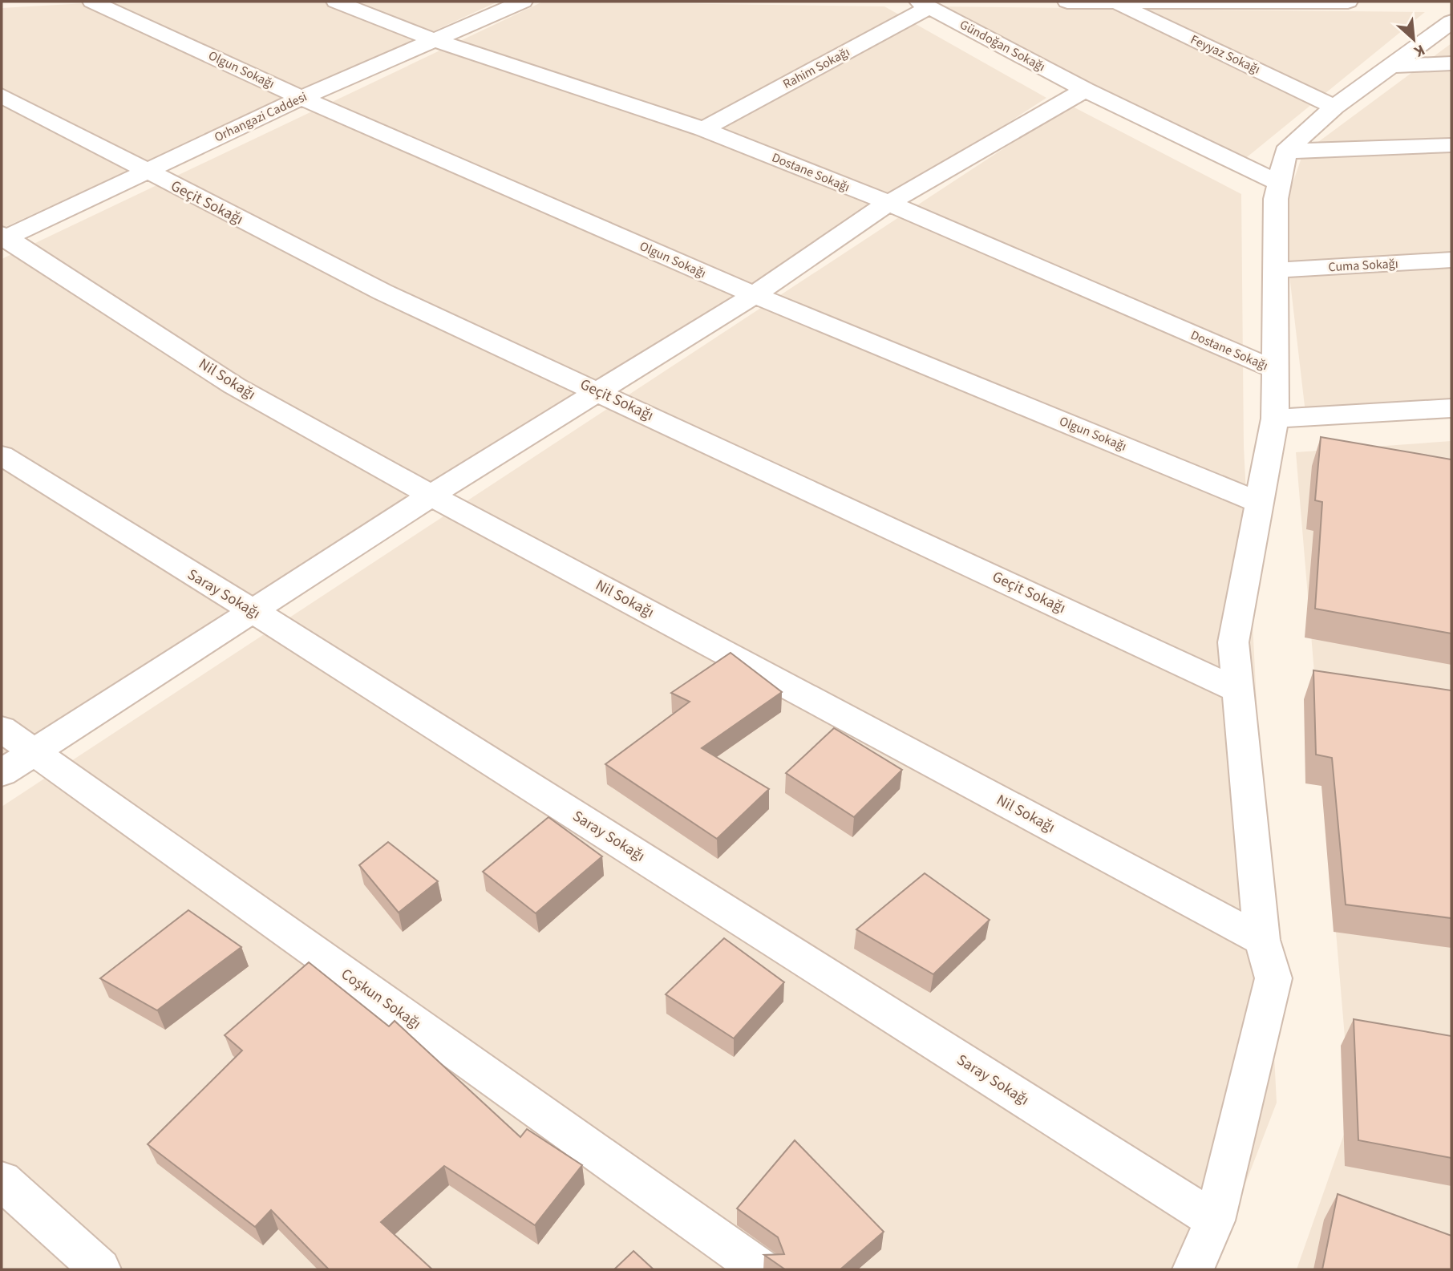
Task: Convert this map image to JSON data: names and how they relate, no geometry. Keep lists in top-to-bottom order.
{
  "streets": {
    "street": [
      "Gündoğan Sokağı",
      "Feyyaz Sokağı",
      "Rahim Sokağı",
      "Olgun Sokağı",
      "Orhangazi Caddesi",
      "Dostane Sokağı",
      "Geçit Sokağı",
      "Cuma Sokağı",
      "Nil Sokağı",
      "Saray Sokağı",
      "Coşkun Sokağı"
    ]
  },
  "crossings": [
    ["Gündoğan Sokağı", "Rahim Sokağı"],
    ["Rahim Sokağı", "Dostane Sokağı"],
    ["Olgun Sokağı", "Orhangazi Caddesi"],
    ["Orhangazi Caddesi", "Dostane Sokağı"],
    ["Orhangazi Caddesi", "Geçit Sokağı"],
    ["Orhangazi Caddesi", "Nil Sokağı"]
  ],
  "north": "bottom right"
}
